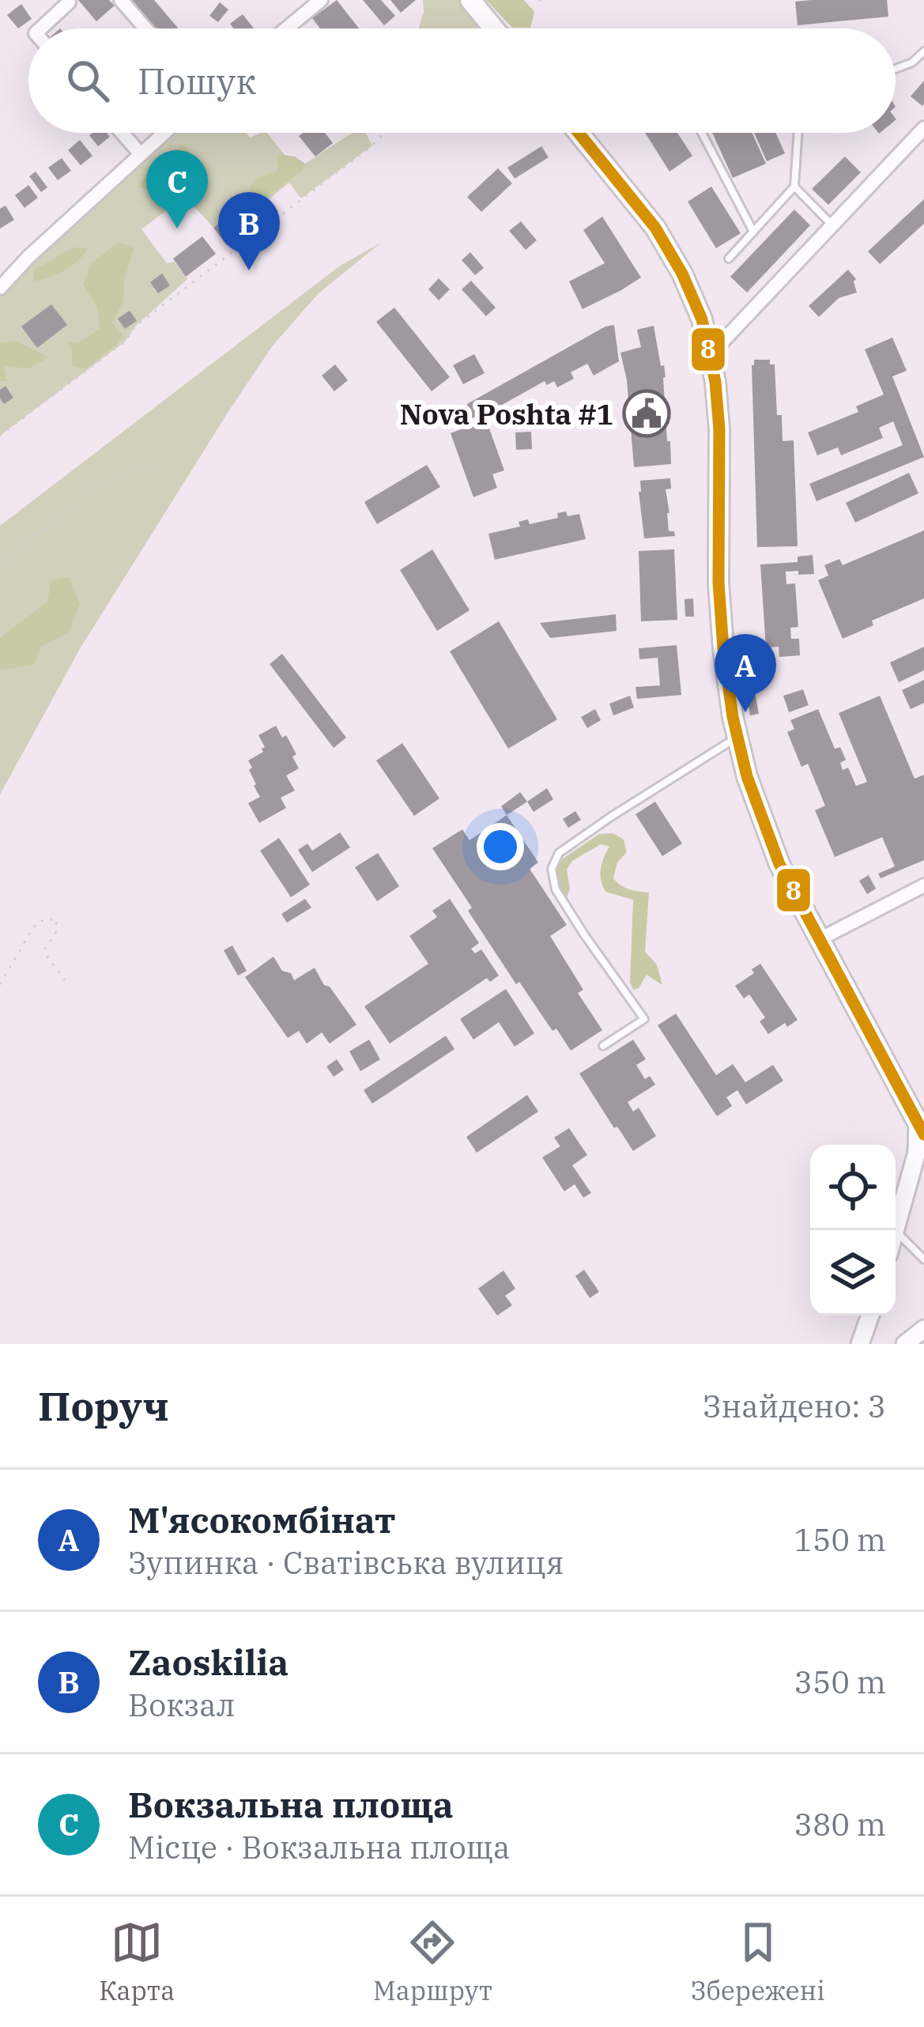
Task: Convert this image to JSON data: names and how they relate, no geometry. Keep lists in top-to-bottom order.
{
  "places": {
    "public building": ["Nova Poshta #1"]
  },
  "lines": ["transit line 8"],
  "page": {
    "search": "Пошук",
    "pins": ["C", "B", "A"],
    "heading": ["Поруч", "Знайдено: 3"],
    "list": [
      {
        "mark": "A",
        "name": "М'ясокомбінат",
        "note": "Зупинка · Сватівська вулиця",
        "value": "150 m"
      },
      {
        "mark": "B",
        "name": "Zaoskilia",
        "note": "Вокзал",
        "value": "350 m"
      },
      {
        "mark": "C",
        "name": "Вокзальна площа",
        "note": "Місце · Вокзальна площа",
        "value": "380 m"
      }
    ],
    "nav": ["Карта", "Маршрут", "Збережені"]
  }
}
